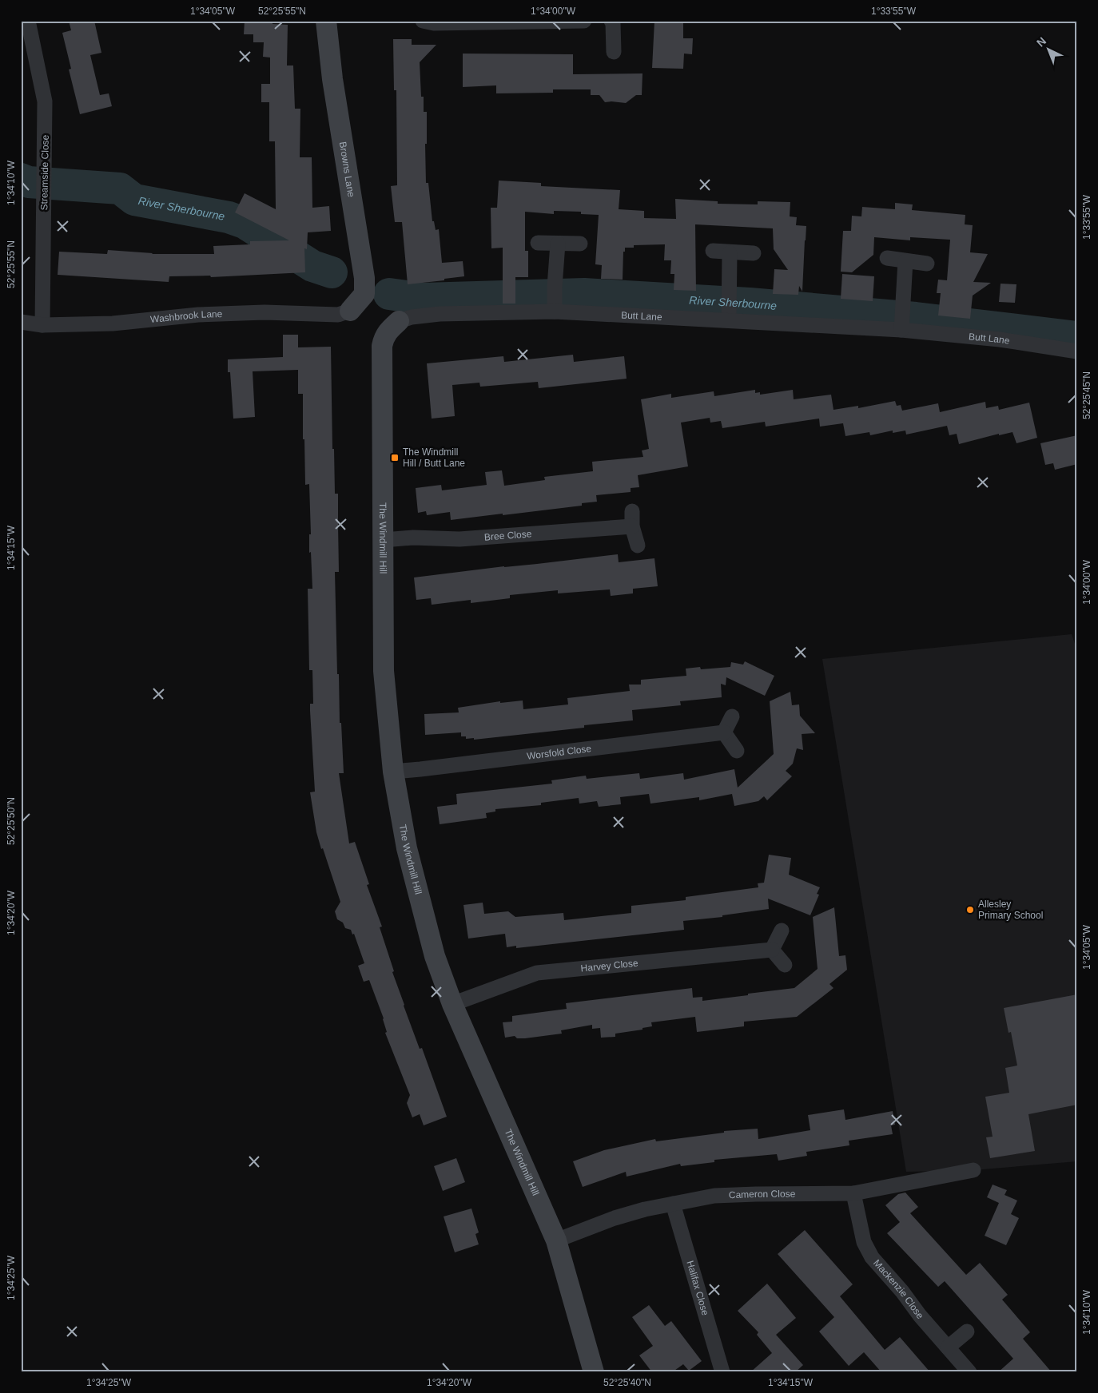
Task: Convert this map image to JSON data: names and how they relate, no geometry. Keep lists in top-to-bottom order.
{
  "streets": {
    "street": [
      "Browns Lane",
      "Streamside Close",
      "Butt Lane",
      "Washbrook Lane",
      "Bree Close",
      "The Windmill Hill",
      "Worsfold Close",
      "Harvey Close",
      "Cameron Close",
      "Halifax Close",
      "Mackenzie Close"
    ]
  },
  "crossings": [
    ["Browns Lane", "Washbrook Lane"],
    ["Streamside Close", "Washbrook Lane"],
    ["Butt Lane", "The Windmill Hill"],
    ["Bree Close", "The Windmill Hill"],
    ["The Windmill Hill", "Worsfold Close"],
    ["The Windmill Hill", "Harvey Close"],
    ["The Windmill Hill", "Cameron Close"],
    ["Cameron Close", "Halifax Close"],
    ["Cameron Close", "Mackenzie Close"]
  ],
  "water": ["River Sherbourne"],
  "places": {
    "transit": ["The Windmill Hill / Butt Lane"],
    "other": ["Allesley Primary School"]
  },
  "north": "top left",
  "coordinates": [
    "1°34'05\"W",
    "52°25'55\"N",
    "1°34'00\"W",
    "1°33'55\"W",
    "1°34'10\"W",
    "52°25'45\"N",
    "1°34'15\"W",
    "52°25'50\"N",
    "1°34'20\"W",
    "1°34'25\"W",
    "52°25'40\"N"
  ]
}
